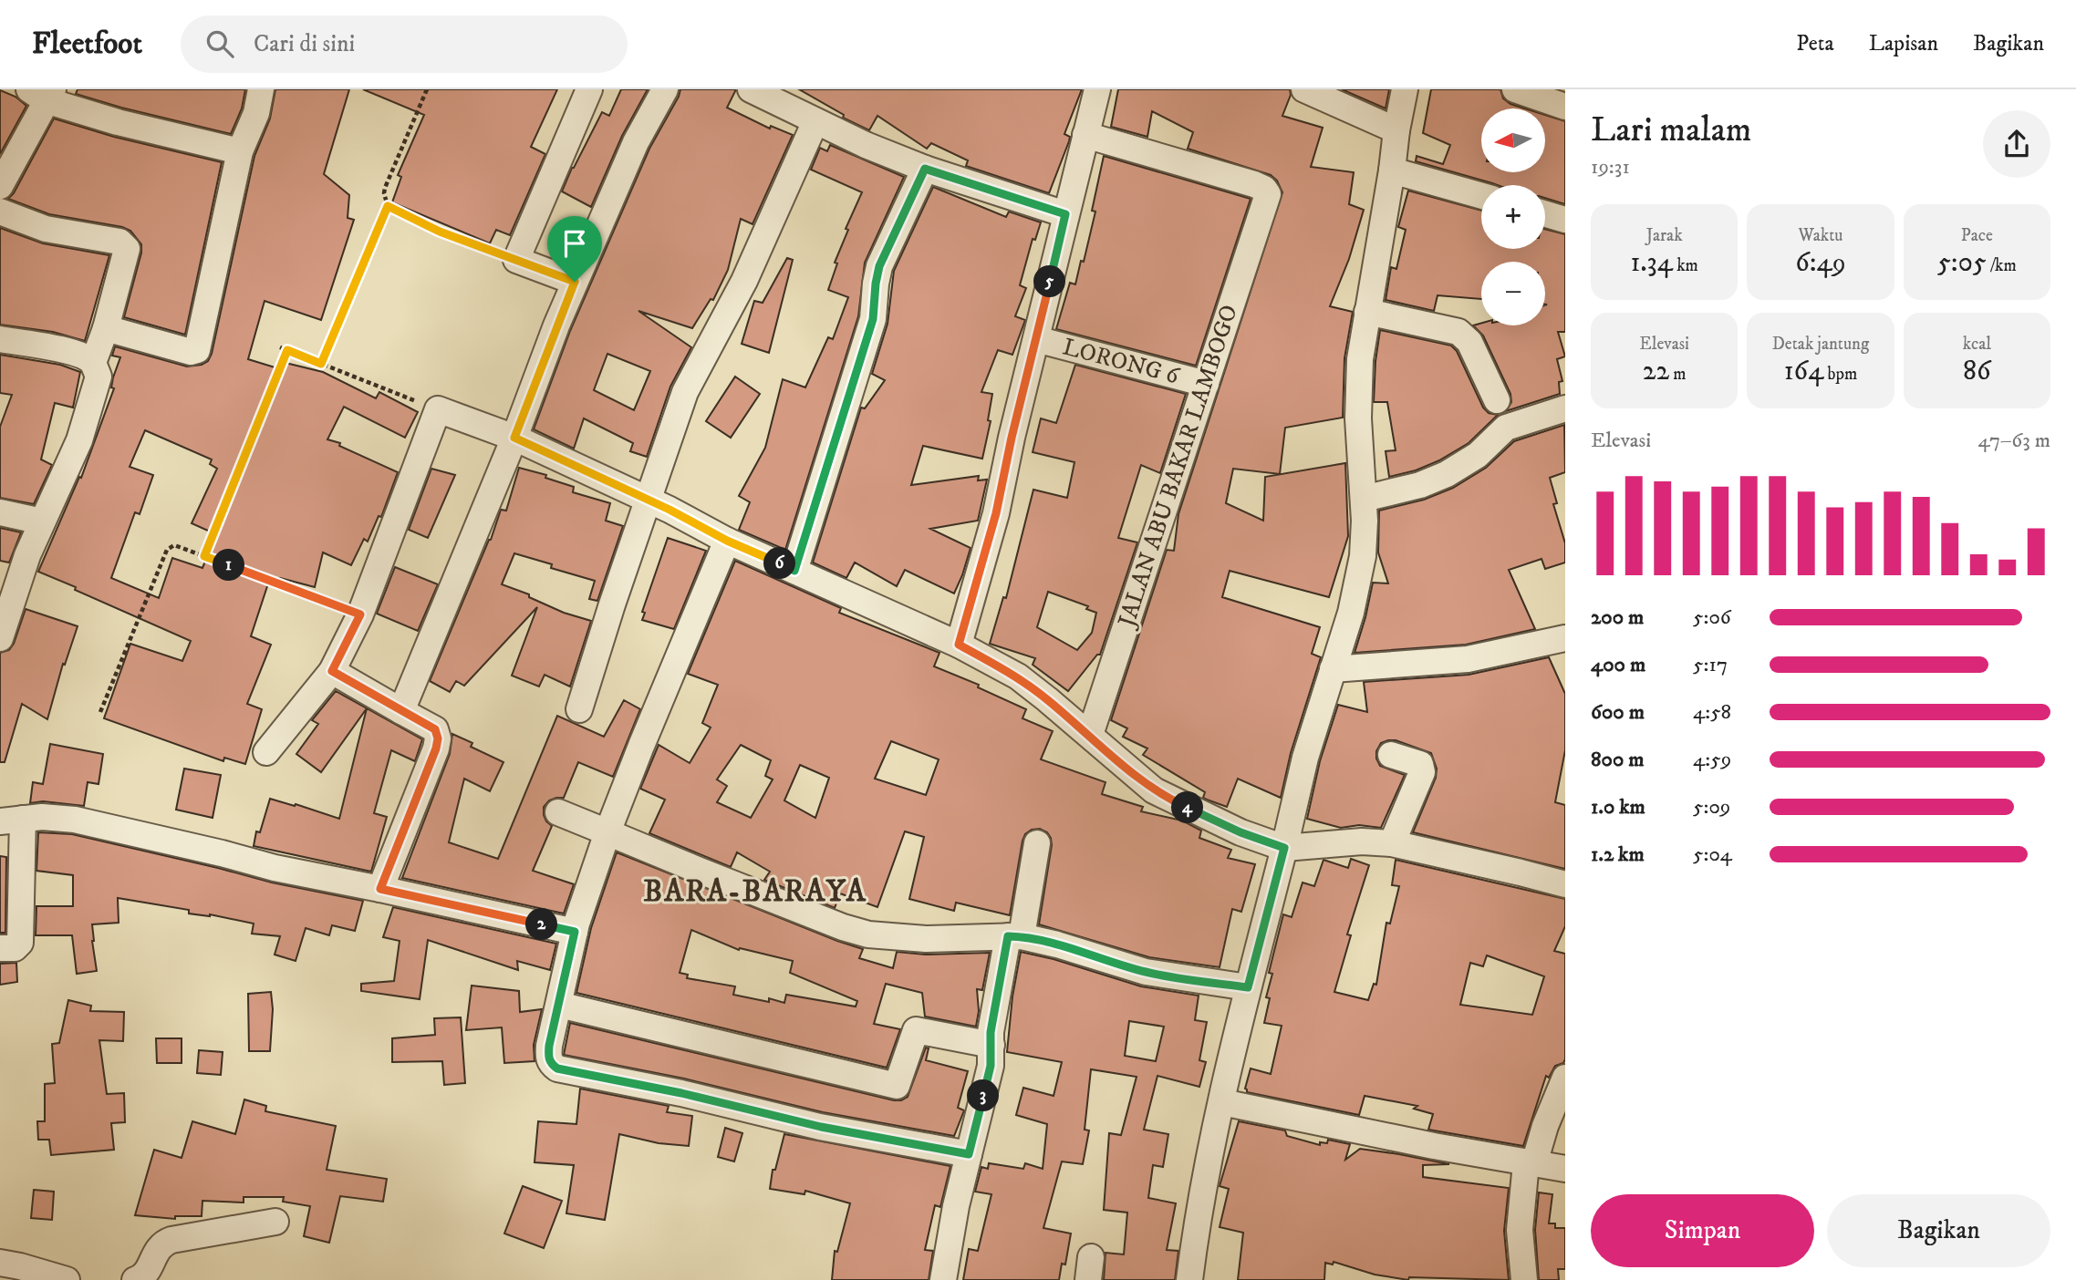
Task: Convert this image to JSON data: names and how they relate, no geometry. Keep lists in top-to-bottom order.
{
  "streets": {
    "street": ["LORONG 6", "JALAN ABU BAKAR LAMBOGO"]
  },
  "crossings": [
    ["LORONG 6", "JALAN ABU BAKAR LAMBOGO"]
  ],
  "districts": ["BARA-BARAYA"],
  "north": "left",
  "page": {
    "header": "Fleetfoot",
    "search": "Cari di sini",
    "nav": ["Peta", "Lapisan", "Bagikan"],
    "heading": ["Lari malam", "19:31"],
    "map_buttons": ["+", "−"],
    "stats": [
      ["Jarak", "1.34 km"],
      ["Waktu", "6:49"],
      ["Pace", "5:05 /km"],
      ["Elevasi", "22 m"],
      ["Detak jantung", "164 bpm"],
      ["kcal", "86"]
    ],
    "pins": [
      "5",
      "6",
      "1",
      "4",
      "2",
      "3"
    ],
    "chart": ["Elevasi", "47–63 m"],
    "list": [
      {
        "name": "200 m",
        "note": "5:06"
      },
      {
        "name": "400 m",
        "note": "5:17"
      },
      {
        "name": "600 m",
        "note": "4:58"
      },
      {
        "name": "800 m",
        "note": "4:59"
      },
      {
        "name": "1.0 km",
        "note": "5:09"
      },
      {
        "name": "1.2 km",
        "note": "5:04"
      }
    ],
    "buttons": ["Simpan", "Bagikan"]
  }
}
